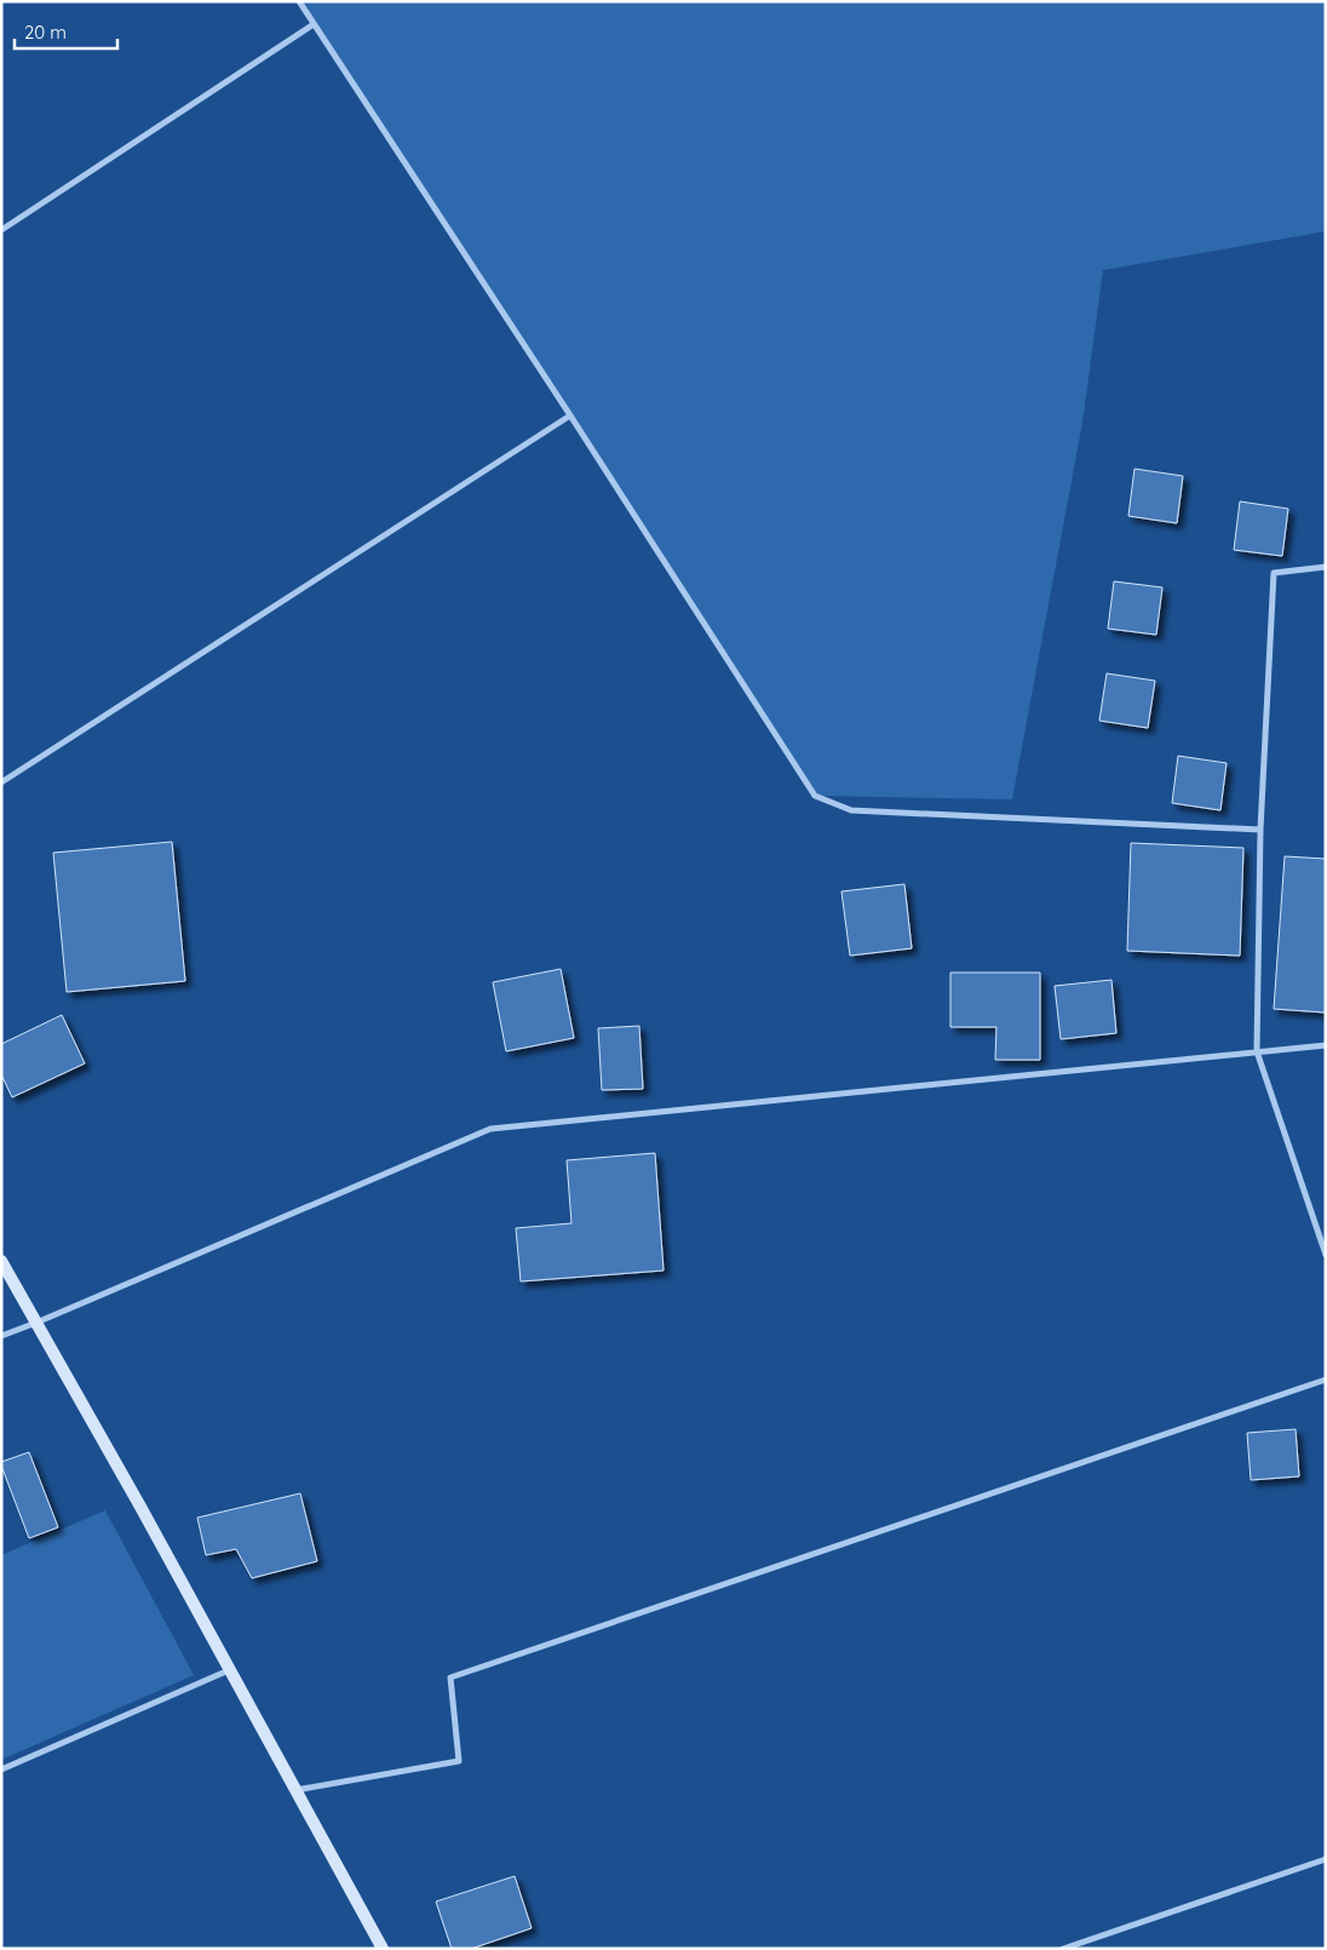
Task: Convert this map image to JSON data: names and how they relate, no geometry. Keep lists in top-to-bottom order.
{
  "scale_bar": "20 m"
}
